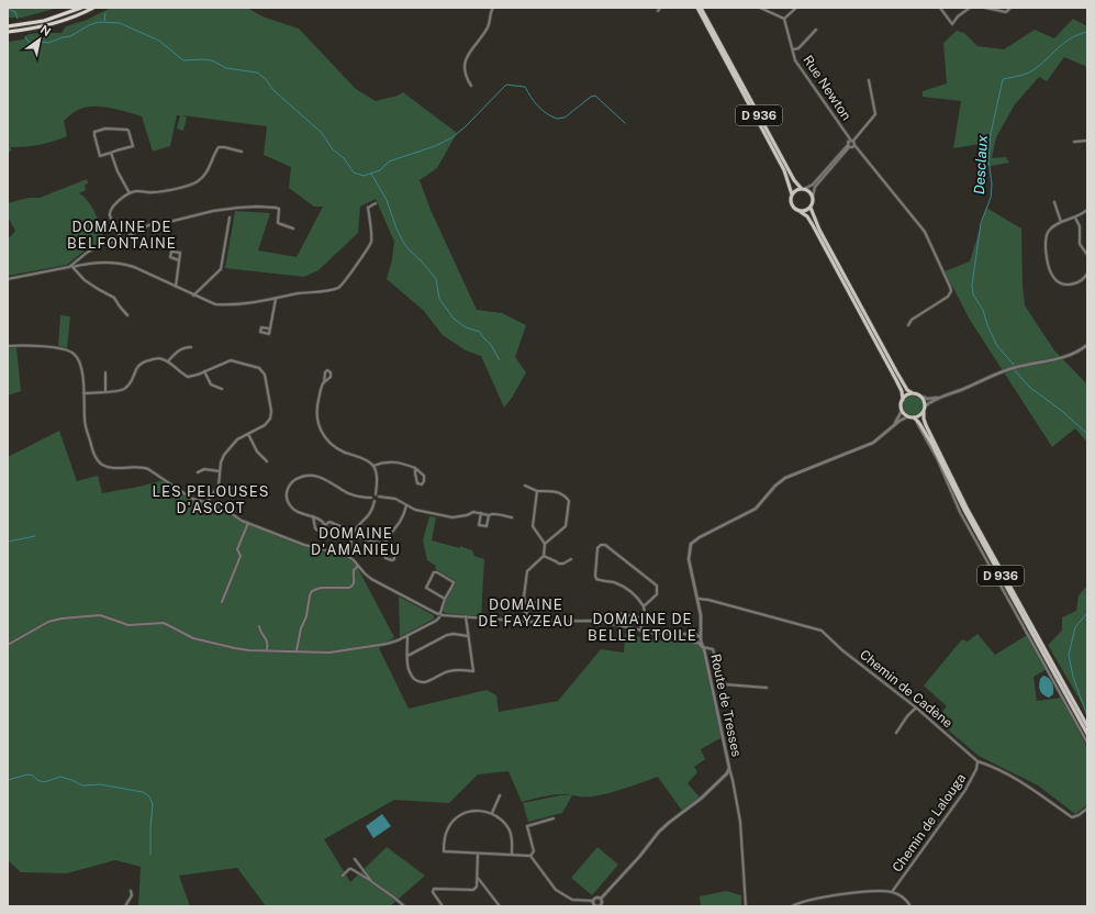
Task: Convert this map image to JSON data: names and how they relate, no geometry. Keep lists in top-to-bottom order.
{
  "streets": {
    "main road": ["D 936"],
    "street": [
      "Rue Newton",
      "Chemin de Cadène",
      "Route de Tresses",
      "Chemin de Lalouga"
    ]
  },
  "crossings": [
    ["Chemin de Cadène", "Chemin de Lalouga"]
  ],
  "districts": [
    "DOMAINE DE BELFONTAINE",
    "LES PELOUSES D'ASCOT",
    "DOMAINE D'AMANIEU",
    "DOMAINE DE FAYZEAU",
    "DOMAINE DE BELLE ETOILE"
  ],
  "water": ["Desclaux"],
  "north": "top right"
}
